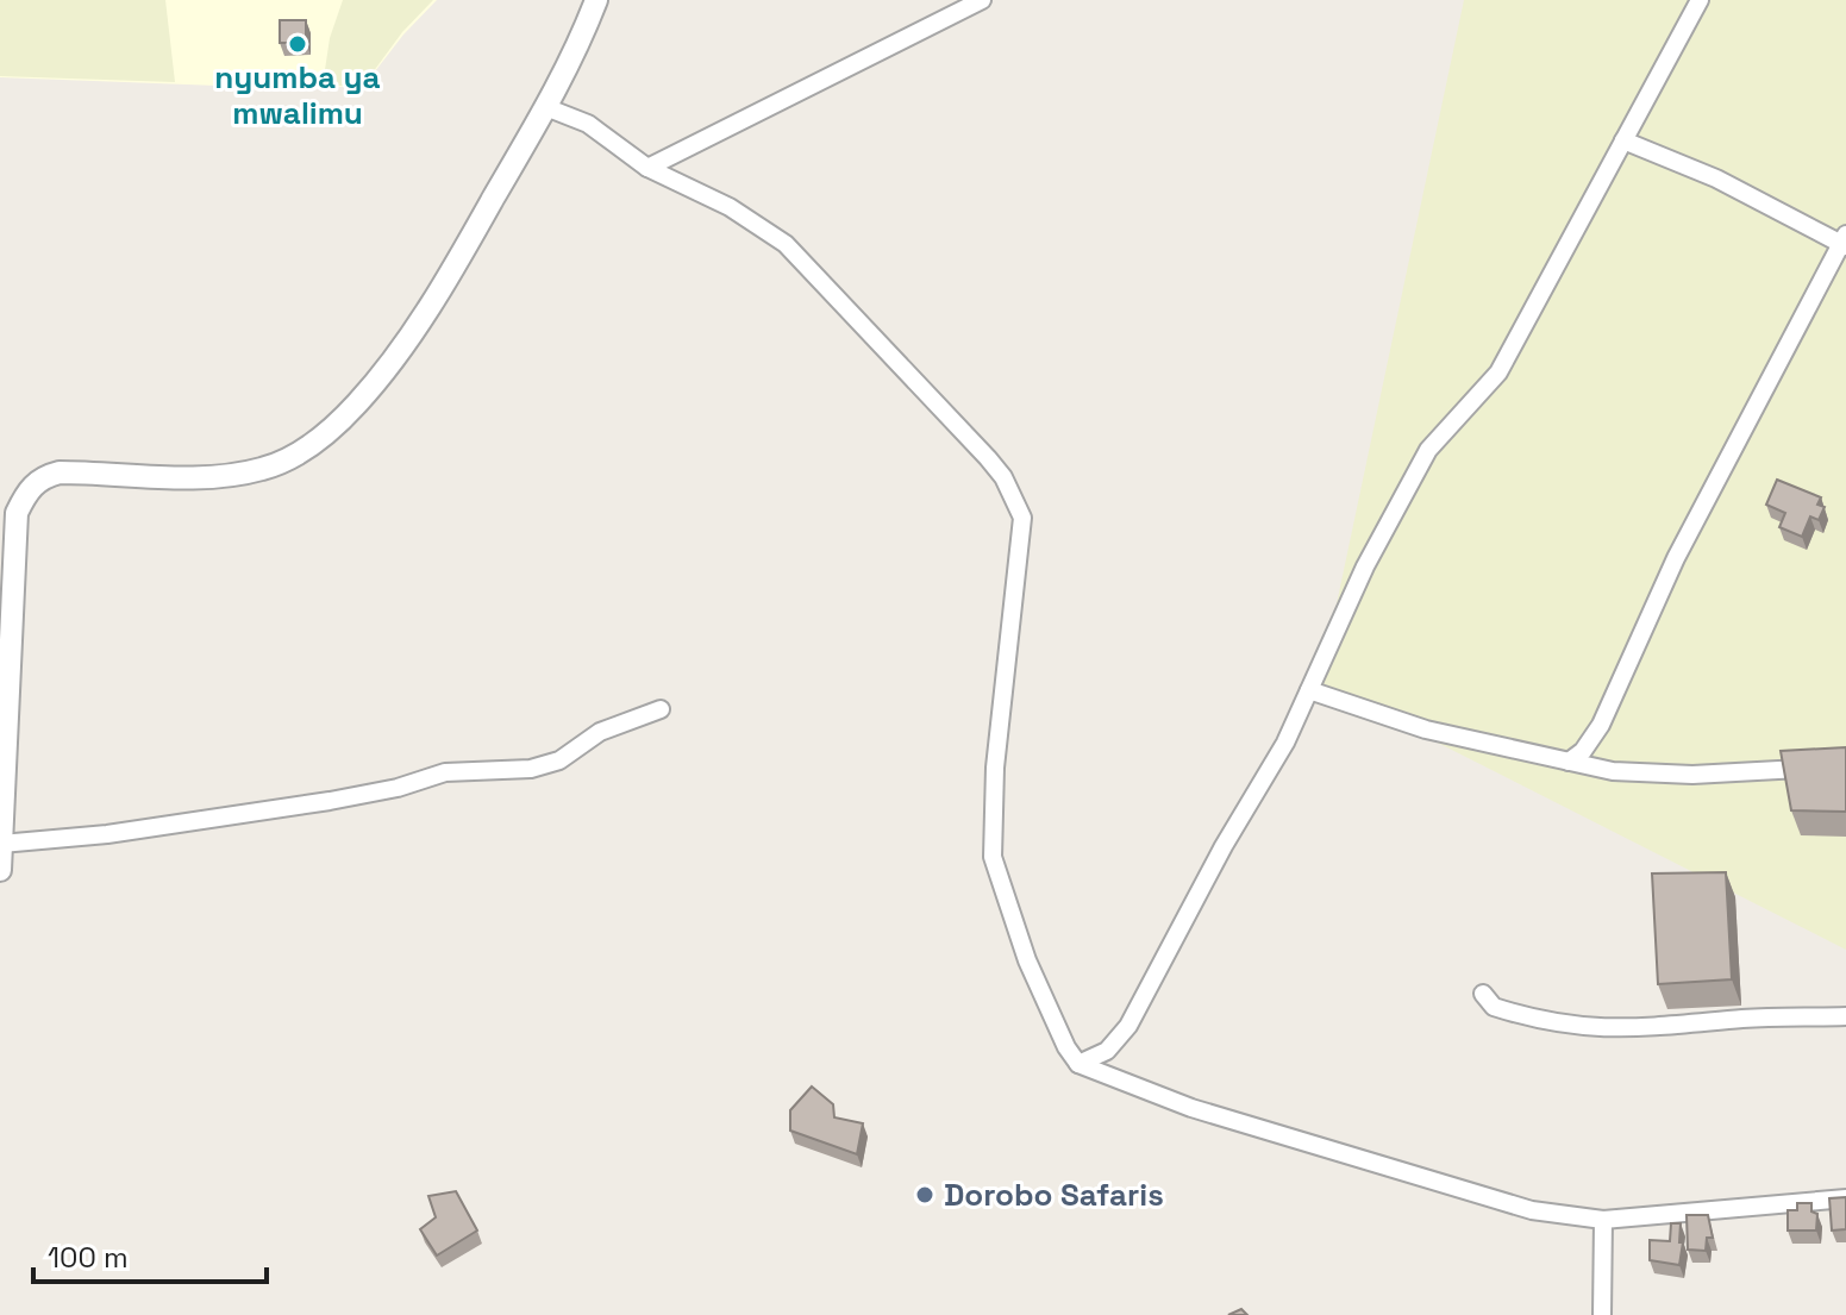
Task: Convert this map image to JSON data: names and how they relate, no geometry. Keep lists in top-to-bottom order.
{
  "places": ["nyumba ya mwalimu", "Dorobo Safaris"],
  "scale_bar": "100 m"
}
